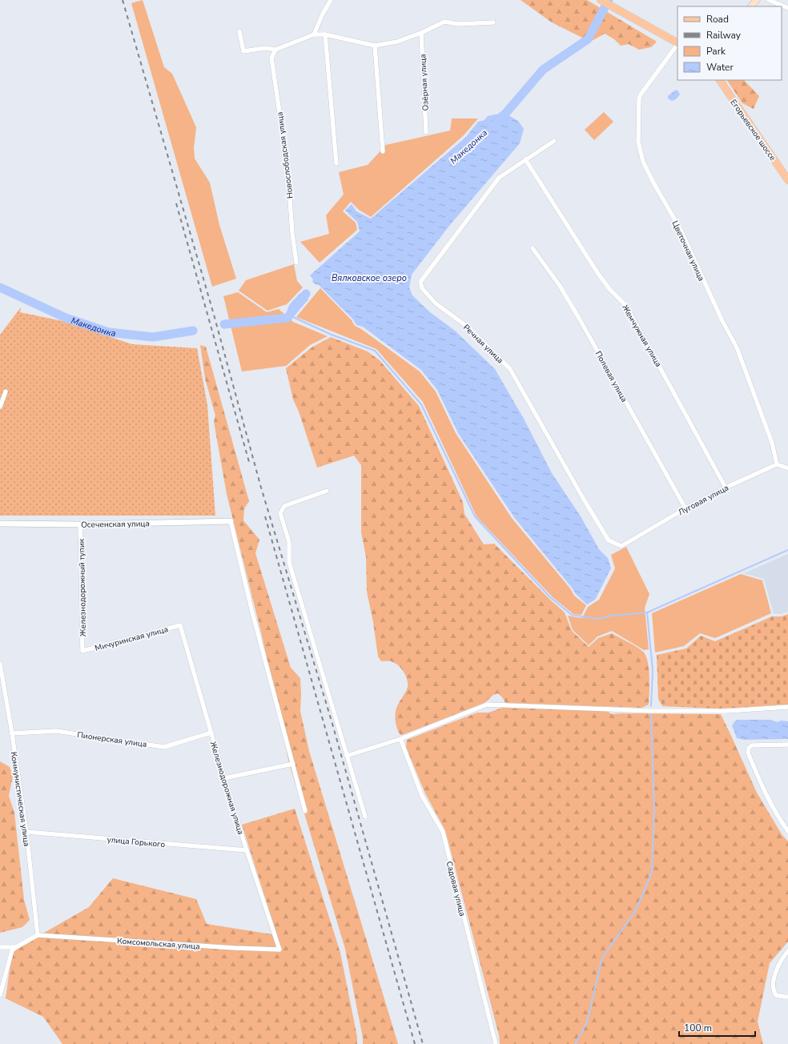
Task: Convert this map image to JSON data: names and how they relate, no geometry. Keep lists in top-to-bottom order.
{
  "streets": {
    "main road": ["Егорьевское шоссе"],
    "street": [
      "Озёрная улица",
      "Новослободская улица",
      "Цветочная улица",
      "Жемчужная улица",
      "Речная улица",
      "Полевая улица",
      "Луговая улица",
      "Осеченская улица",
      "Железнодорожный тупик",
      "Мичуринская улица",
      "Пионерская улица",
      "Железнодорожная улица",
      "Коммунистическая улица",
      "улица Горького",
      "Садовая улица",
      "Комсомольская улица"
    ]
  },
  "crossings": [
    ["Цветочная улица", "Луговая улица"],
    ["Жемчужная улица", "Речная улица"],
    ["Жемчужная улица", "Луговая улица"],
    ["Речная улица", "Луговая улица"],
    ["Полевая улица", "Луговая улица"],
    ["Осеченская улица", "Железнодорожный тупик"],
    ["Железнодорожный тупик", "Мичуринская улица"],
    ["Мичуринская улица", "Железнодорожная улица"],
    ["Пионерская улица", "Железнодорожная улица"],
    ["Пионерская улица", "Коммунистическая улица"],
    ["Железнодорожная улица", "улица Горького"],
    ["Железнодорожная улица", "Комсомольская улица"],
    ["Коммунистическая улица", "улица Горького"],
    ["Коммунистическая улица", "Комсомольская улица"]
  ],
  "water": ["Македонка", "Вялковское озеро"],
  "legend": [
    "Road",
    "Railway",
    "Park",
    "Water"
  ],
  "scale_bar": "100 m"
}
